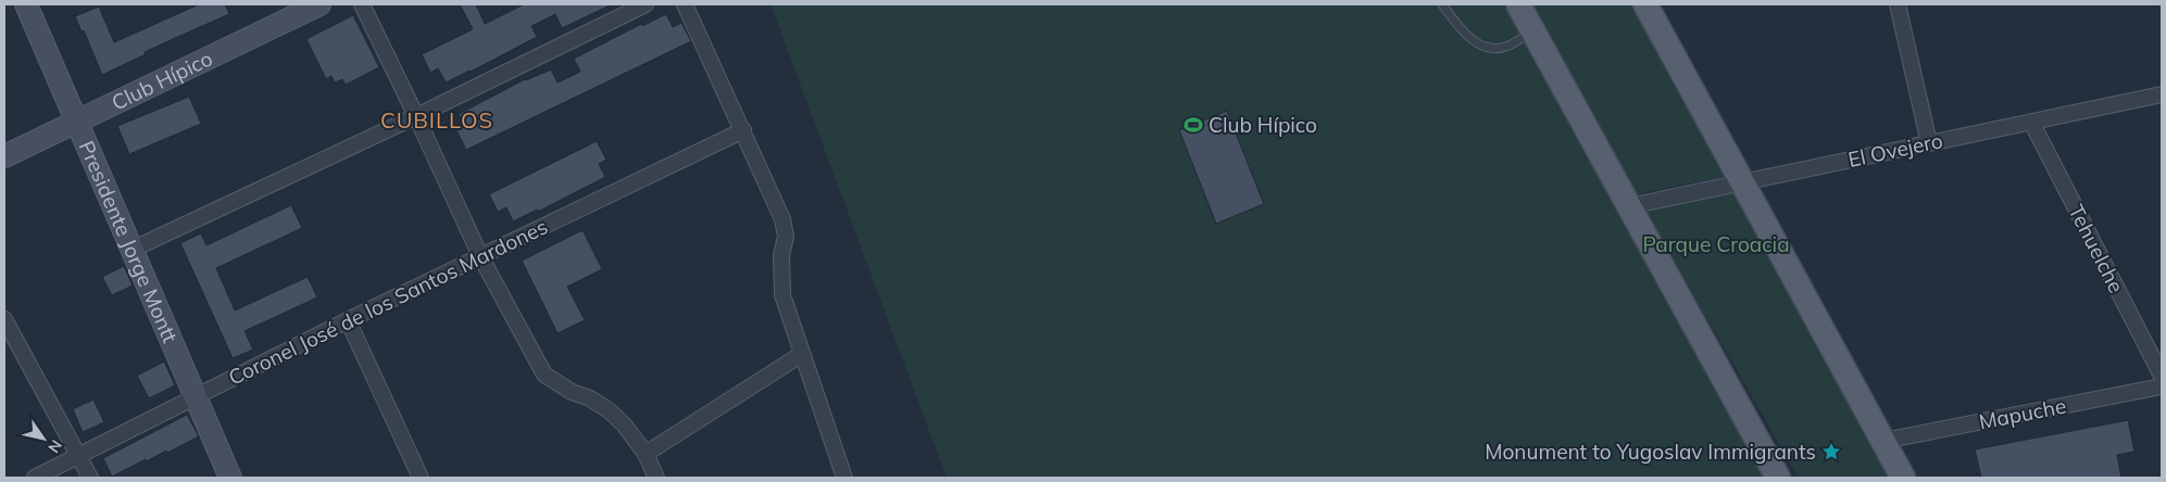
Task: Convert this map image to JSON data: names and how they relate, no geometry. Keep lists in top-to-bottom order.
{
  "streets": {
    "main road": ["Club Hípico", "Presidente Jorge Montt"],
    "street": [
      "El Ovejero",
      "Tehuelche",
      "Coronel José de los Santos Mardones",
      "Mapuche"
    ]
  },
  "crossings": [
    ["Club Hípico", "Presidente Jorge Montt"],
    ["El Ovejero", "Tehuelche"],
    ["Presidente Jorge Montt", "Coronel José de los Santos Mardones"]
  ],
  "districts": ["CUBILLOS"],
  "parks": ["Parque Croacia"],
  "places": {
    "sports": ["Club Hípico"],
    "place": ["Monument to Yugoslav Immigrants"]
  },
  "north": "bottom right"
}
